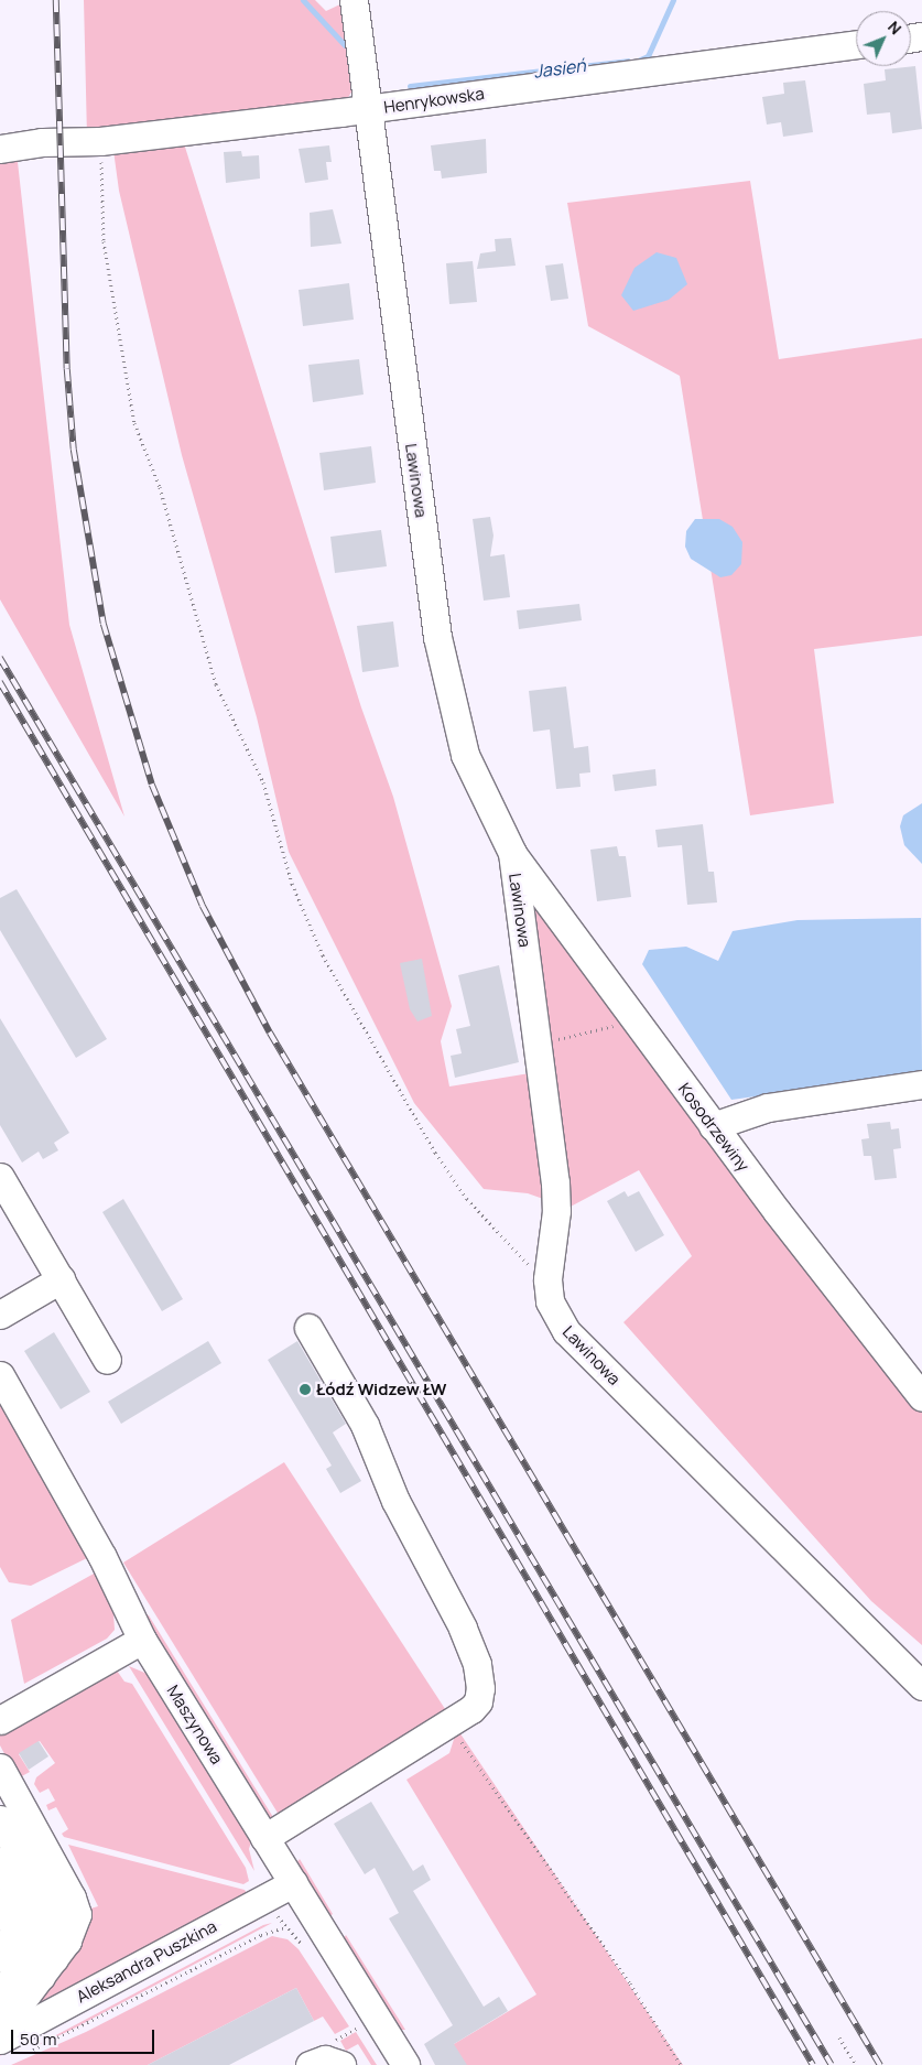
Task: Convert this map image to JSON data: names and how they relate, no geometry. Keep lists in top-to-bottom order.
{
  "streets": {
    "street": [
      "Henrykowska",
      "Lawinowa",
      "Kosodrzewiny",
      "Maszynowa",
      "Aleksandra Puszkina"
    ]
  },
  "crossings": [
    ["Henrykowska", "Lawinowa"],
    ["Lawinowa", "Kosodrzewiny"],
    ["Maszynowa", "Aleksandra Puszkina"]
  ],
  "water": ["Jasień"],
  "places": ["Łódź Widzew ŁW"],
  "scale_bar": "50 m",
  "north": "top right"
}
